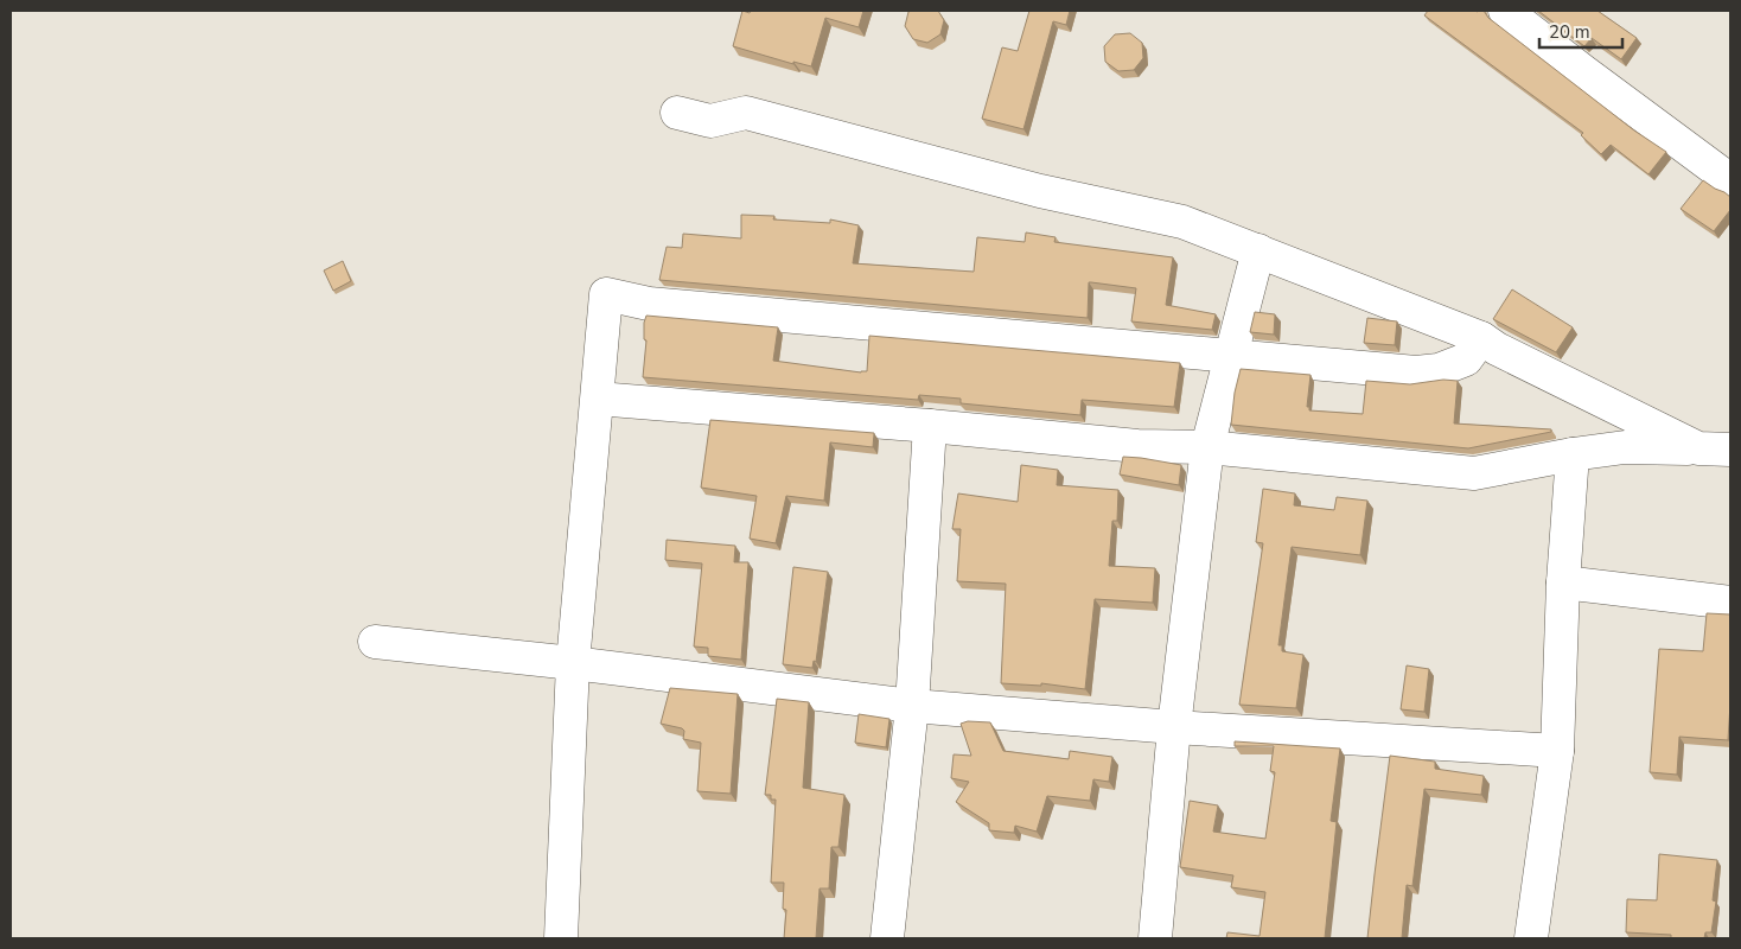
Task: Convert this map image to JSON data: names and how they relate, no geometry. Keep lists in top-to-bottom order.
{
  "scale_bar": "20 m"
}
